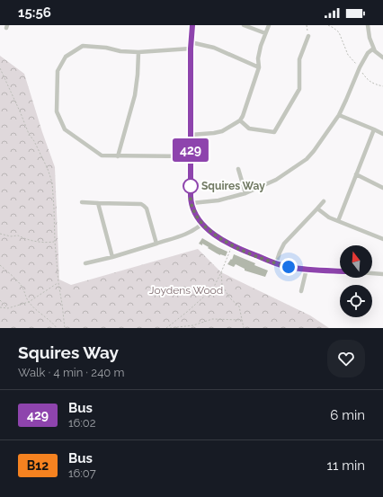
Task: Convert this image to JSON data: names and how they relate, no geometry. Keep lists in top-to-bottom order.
{
  "parks": ["Joydens Wood"],
  "places": ["Squires Way"],
  "lines": ["bus line 429"],
  "north": "top",
  "page": {
    "status": "15:56",
    "on_map": "429",
    "heading": ["Squires Way", "Walk · 4 min · 240 m"],
    "list": [
      {
        "mark": "429",
        "name": "Bus",
        "note": "16:02",
        "value": "6 min"
      },
      {
        "mark": "B12",
        "name": "Bus",
        "note": "16:07",
        "value": "11 min"
      }
    ]
  }
}
